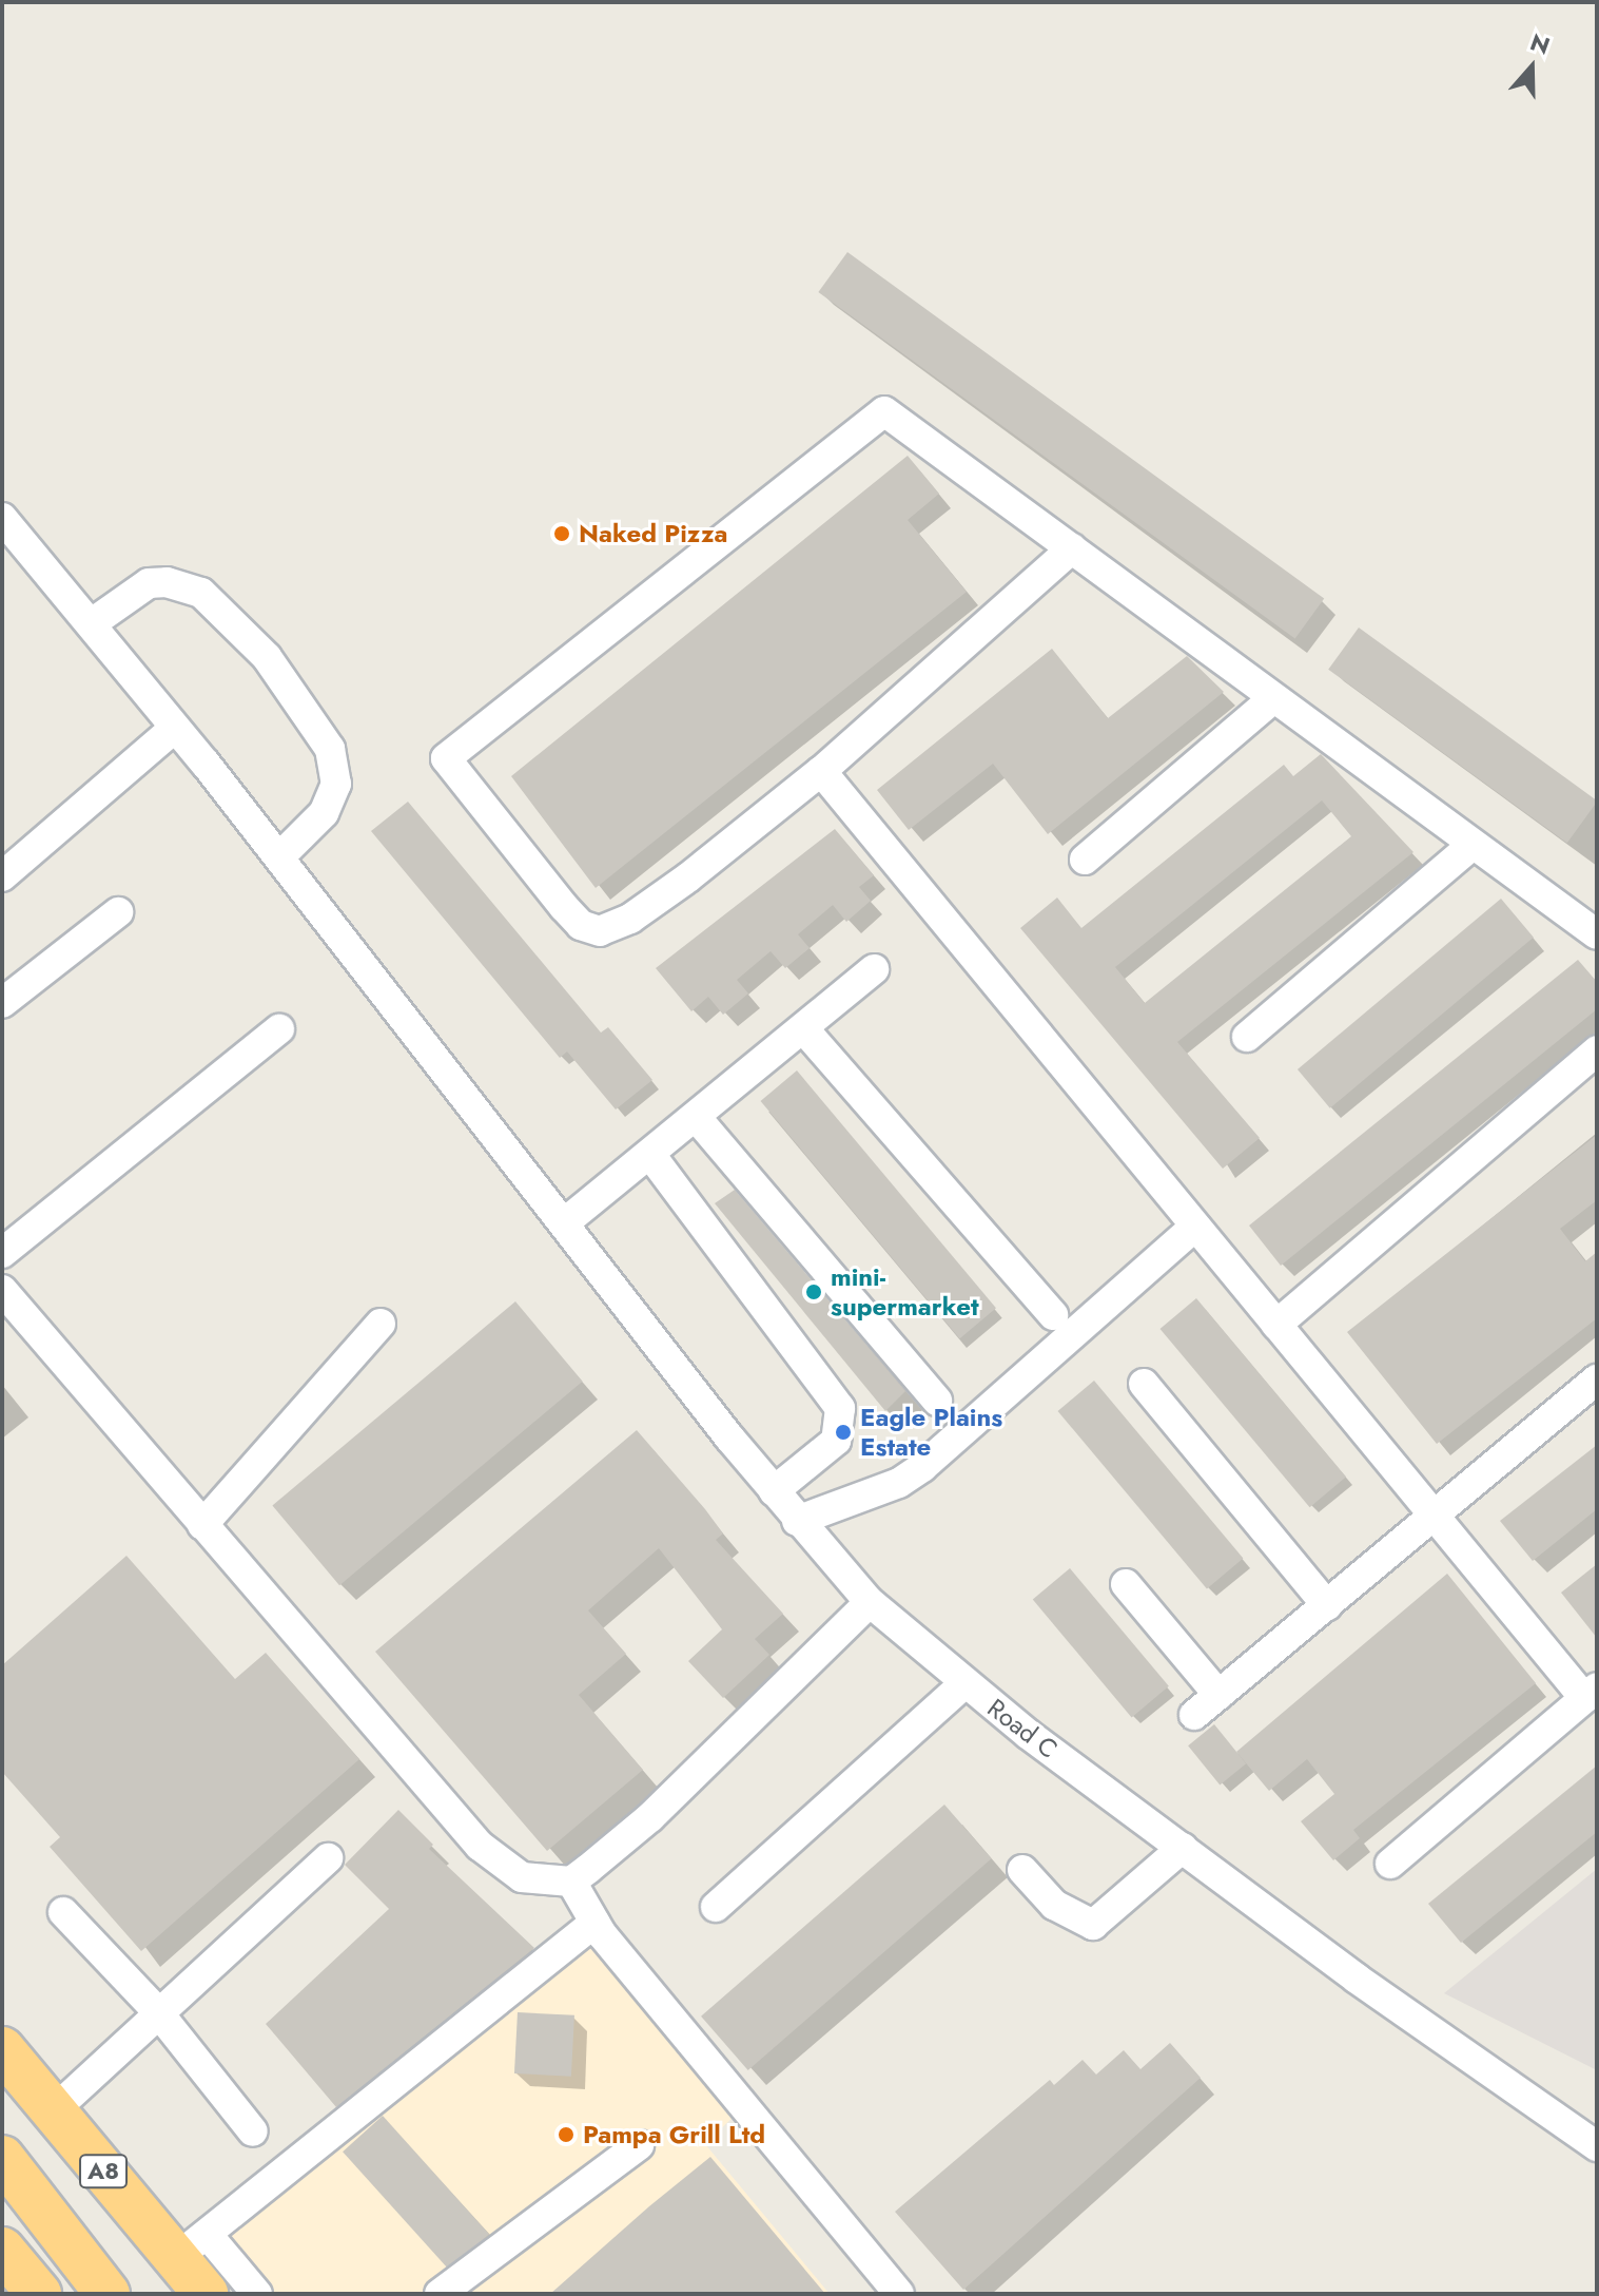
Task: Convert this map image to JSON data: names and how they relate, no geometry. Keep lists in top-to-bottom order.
{
  "streets": {
    "highway": ["A8"],
    "street": ["Road C"]
  },
  "places": [
    "Naked Pizza",
    "mini- supermarket",
    "Eagle Plains Estate",
    "Pampa Grill Ltd"
  ],
  "north": "top"
}
